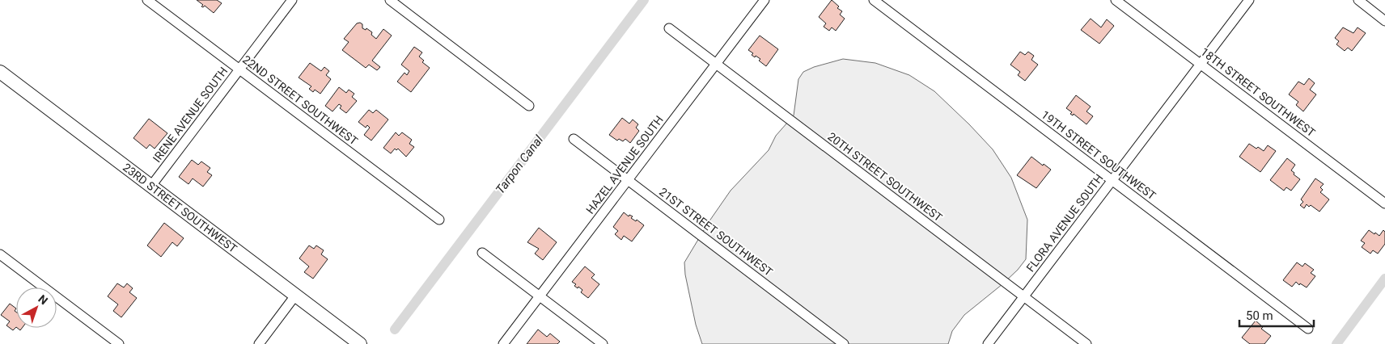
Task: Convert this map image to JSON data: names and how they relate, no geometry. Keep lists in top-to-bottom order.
{
  "streets": {
    "street": [
      "18TH STREET SOUTHWEST",
      "22ND STREET SOUTHWEST",
      "IRENE AVENUE SOUTH",
      "19TH STREET SOUTHWEST",
      "HAZEL AVENUE SOUTH",
      "20TH STREET SOUTHWEST",
      "23RD STREET SOUTHWEST",
      "FLORA AVENUE SOUTH",
      "21ST STREET SOUTHWEST"
    ]
  },
  "crossings": [
    ["18TH STREET SOUTHWEST", "FLORA AVENUE SOUTH"],
    ["22ND STREET SOUTHWEST", "IRENE AVENUE SOUTH"],
    ["IRENE AVENUE SOUTH", "23RD STREET SOUTHWEST"],
    ["19TH STREET SOUTHWEST", "FLORA AVENUE SOUTH"],
    ["HAZEL AVENUE SOUTH", "20TH STREET SOUTHWEST"],
    ["HAZEL AVENUE SOUTH", "21ST STREET SOUTHWEST"],
    ["20TH STREET SOUTHWEST", "FLORA AVENUE SOUTH"]
  ],
  "water": ["Tarpon Canal"],
  "scale_bar": "50 m",
  "north": "top right"
}
